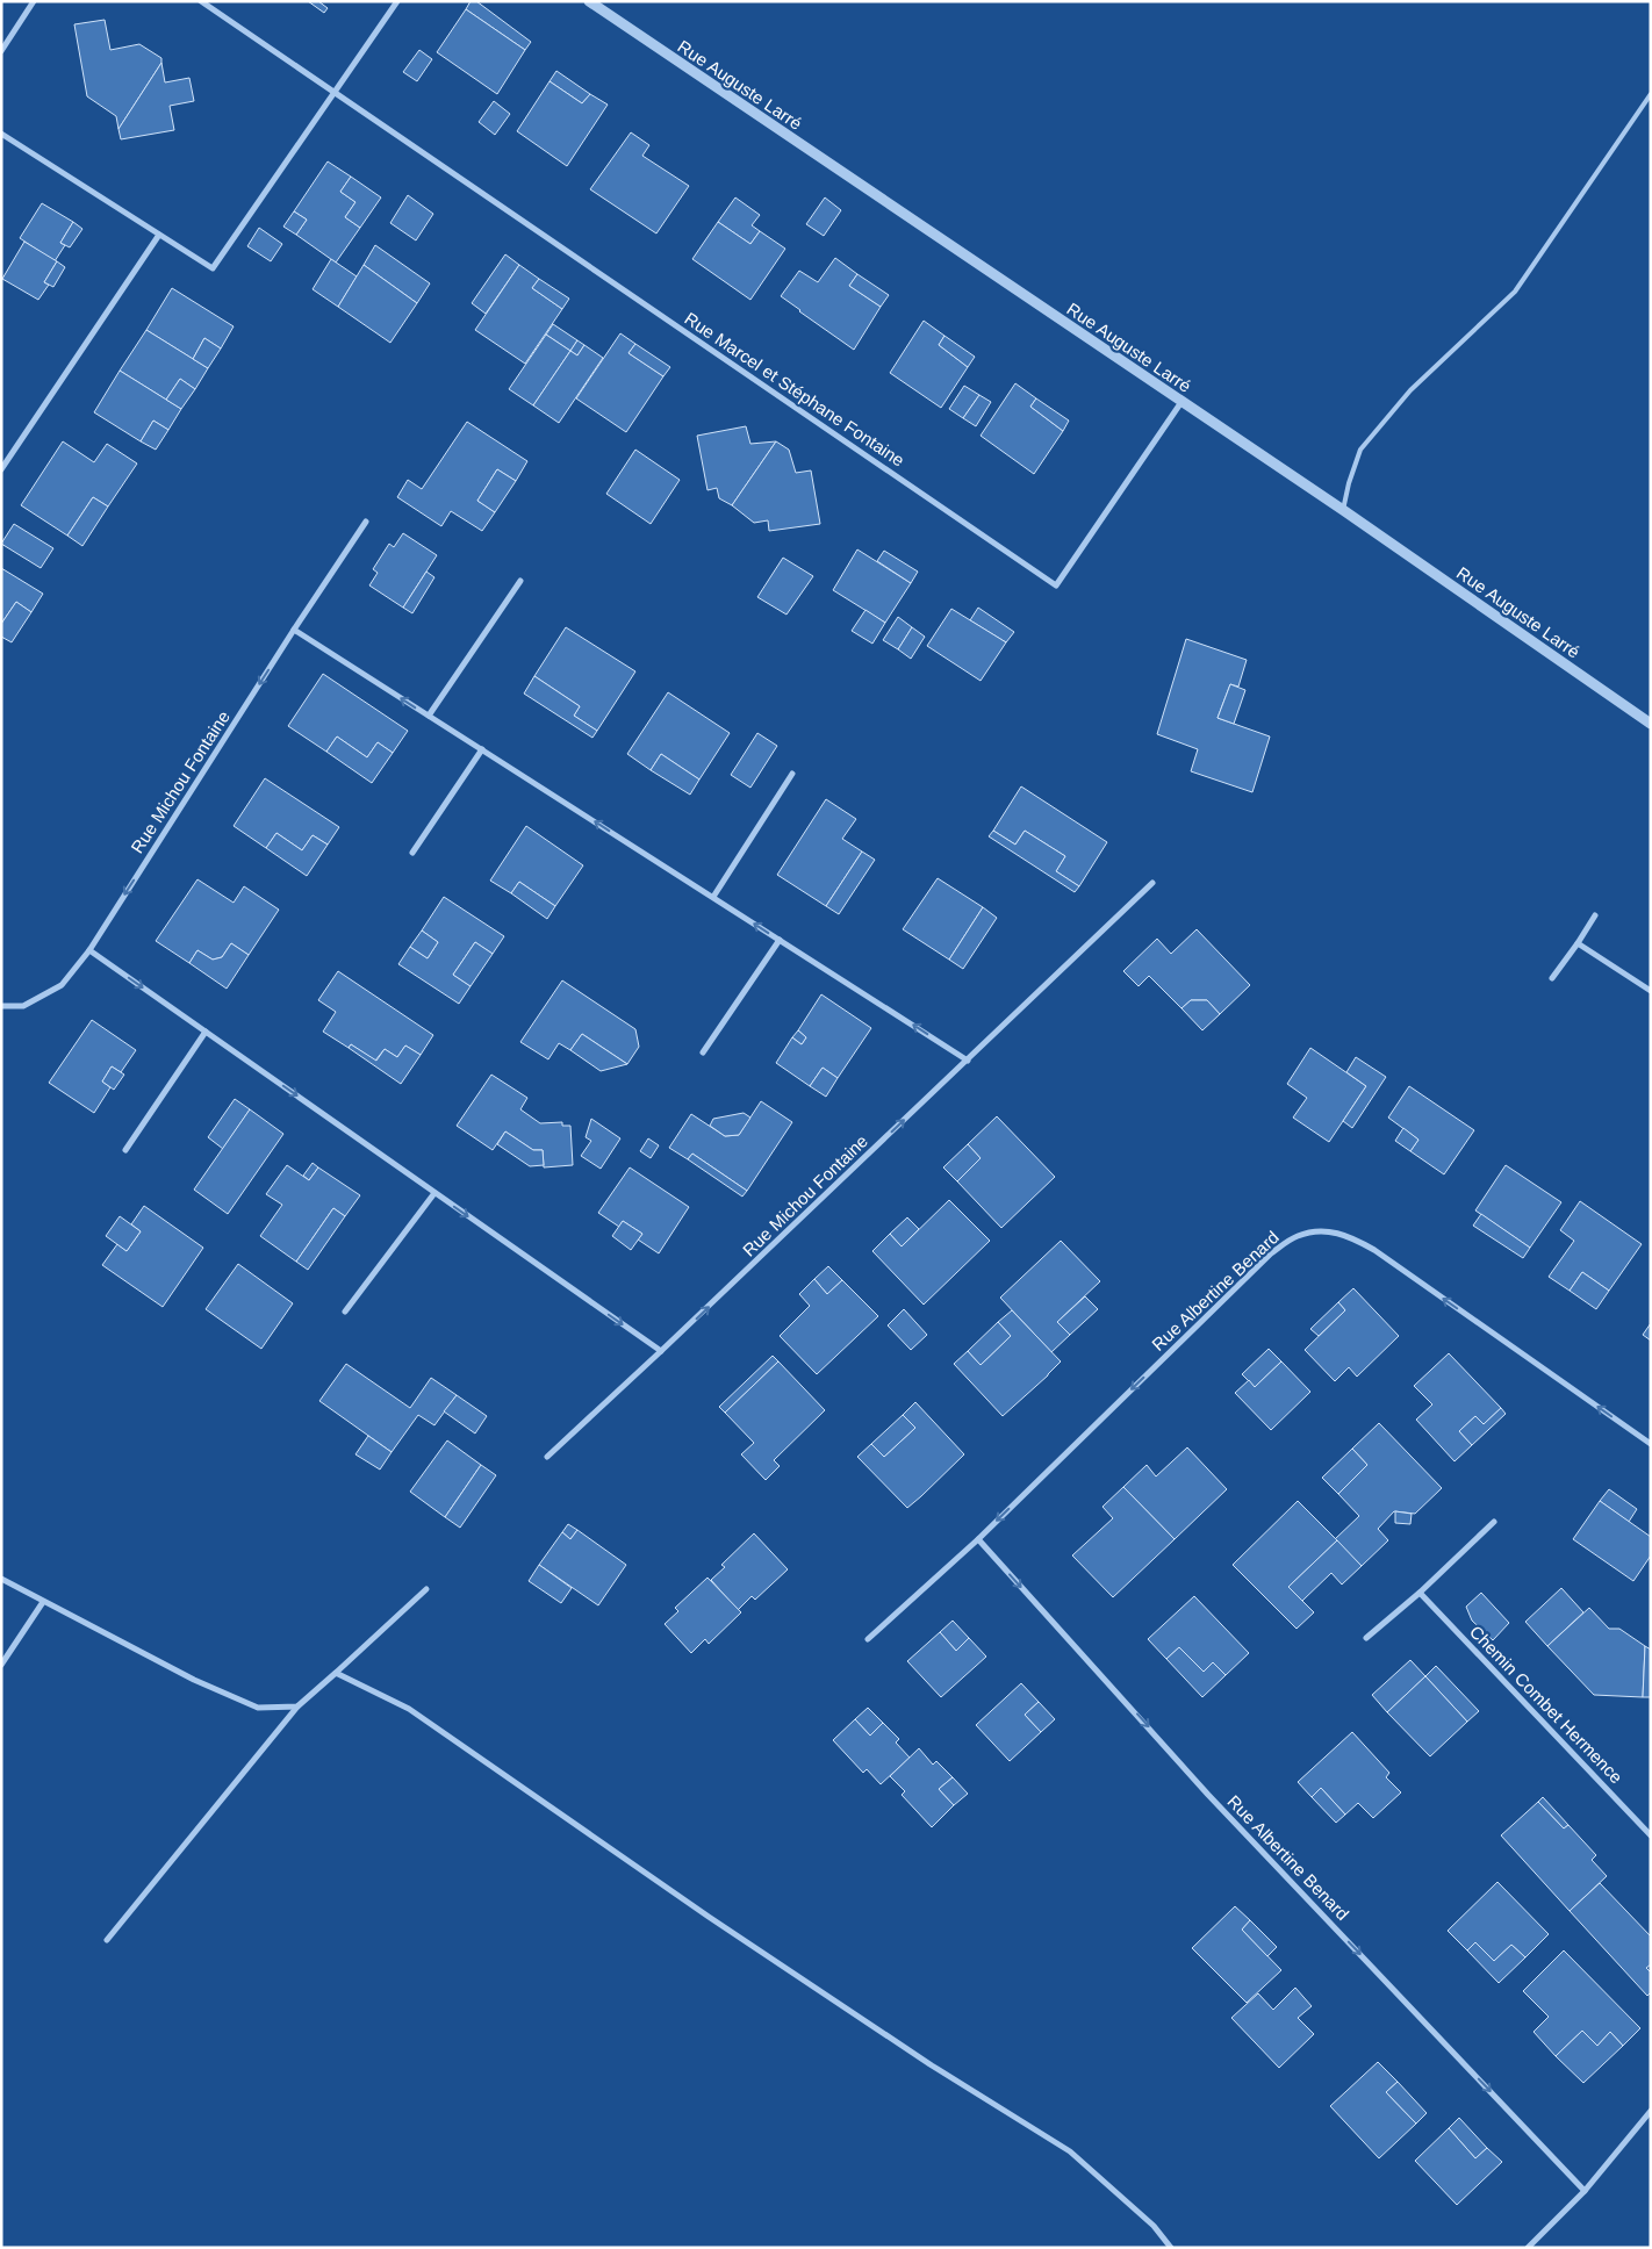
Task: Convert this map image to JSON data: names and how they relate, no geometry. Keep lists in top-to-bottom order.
{
  "streets": {
    "street": [
      "Rue Auguste Larré",
      "Rue Marcel et Stéphane Fontaine",
      "Rue Michou Fontaine",
      "Rue Albertine Benard",
      "Chemin Combet Hermence"
    ]
  },
  "crossings": [
    ["Rue Auguste Larré", "Rue Marcel et Stéphane Fontaine"]
  ]
}
